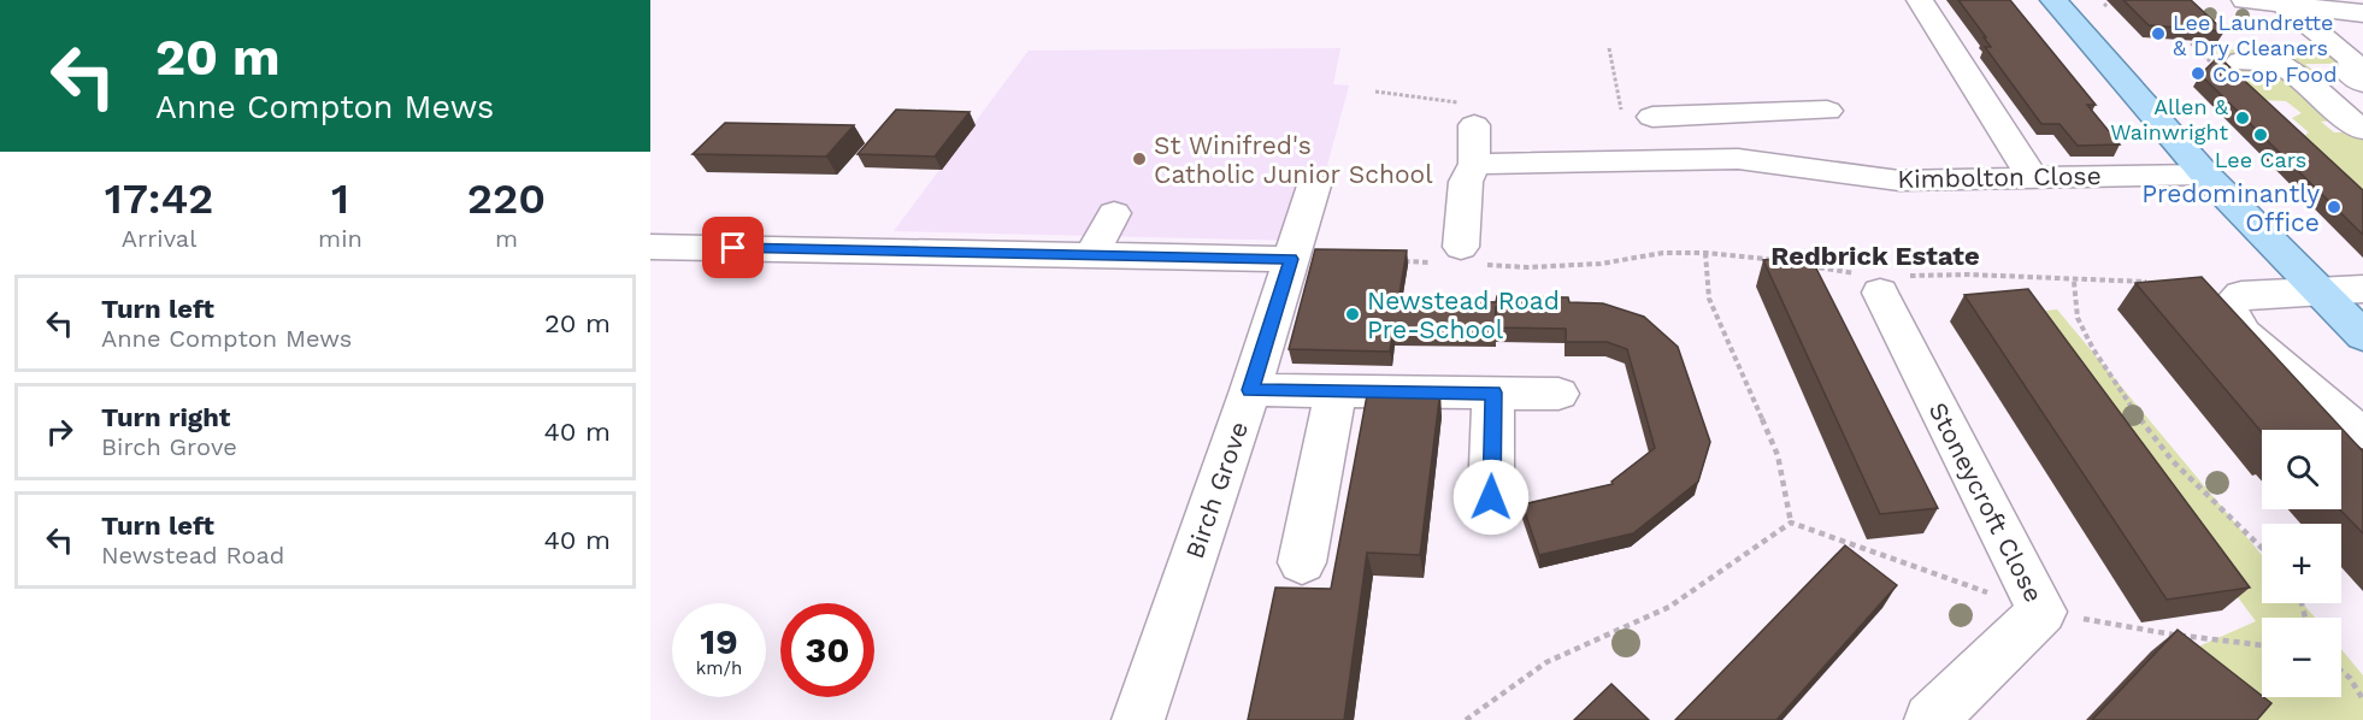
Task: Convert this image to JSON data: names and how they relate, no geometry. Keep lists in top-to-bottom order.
{
  "streets": {
    "street": ["Kimbolton Close", "Birch Grove", "Stoneycroft Close"]
  },
  "districts": ["Redbrick Estate"],
  "places": [
    "Lee Laundrette & Dry Cleaners",
    "Co-op Food",
    "Allen & Wainwright",
    "Lee Cars",
    "St Winifred's Catholic Junior School",
    "Predominantly Office",
    "Newstead Road Pre-School"
  ],
  "page": {
    "turn": ["20 m", "Anne Compton Mews"],
    "eta": [
      "17:42",
      "Arrival",
      "1",
      "min",
      "220",
      "m"
    ],
    "list": [
      {
        "name": "Turn left",
        "note": "Anne Compton Mews",
        "value": "20 m"
      },
      {
        "name": "Turn right",
        "note": "Birch Grove",
        "value": "40 m"
      },
      {
        "name": "Turn left",
        "note": "Newstead Road",
        "value": "40 m"
      }
    ],
    "map_buttons": ["+", "−"],
    "speed": "19 km/h",
    "limit": "30"
  }
}
